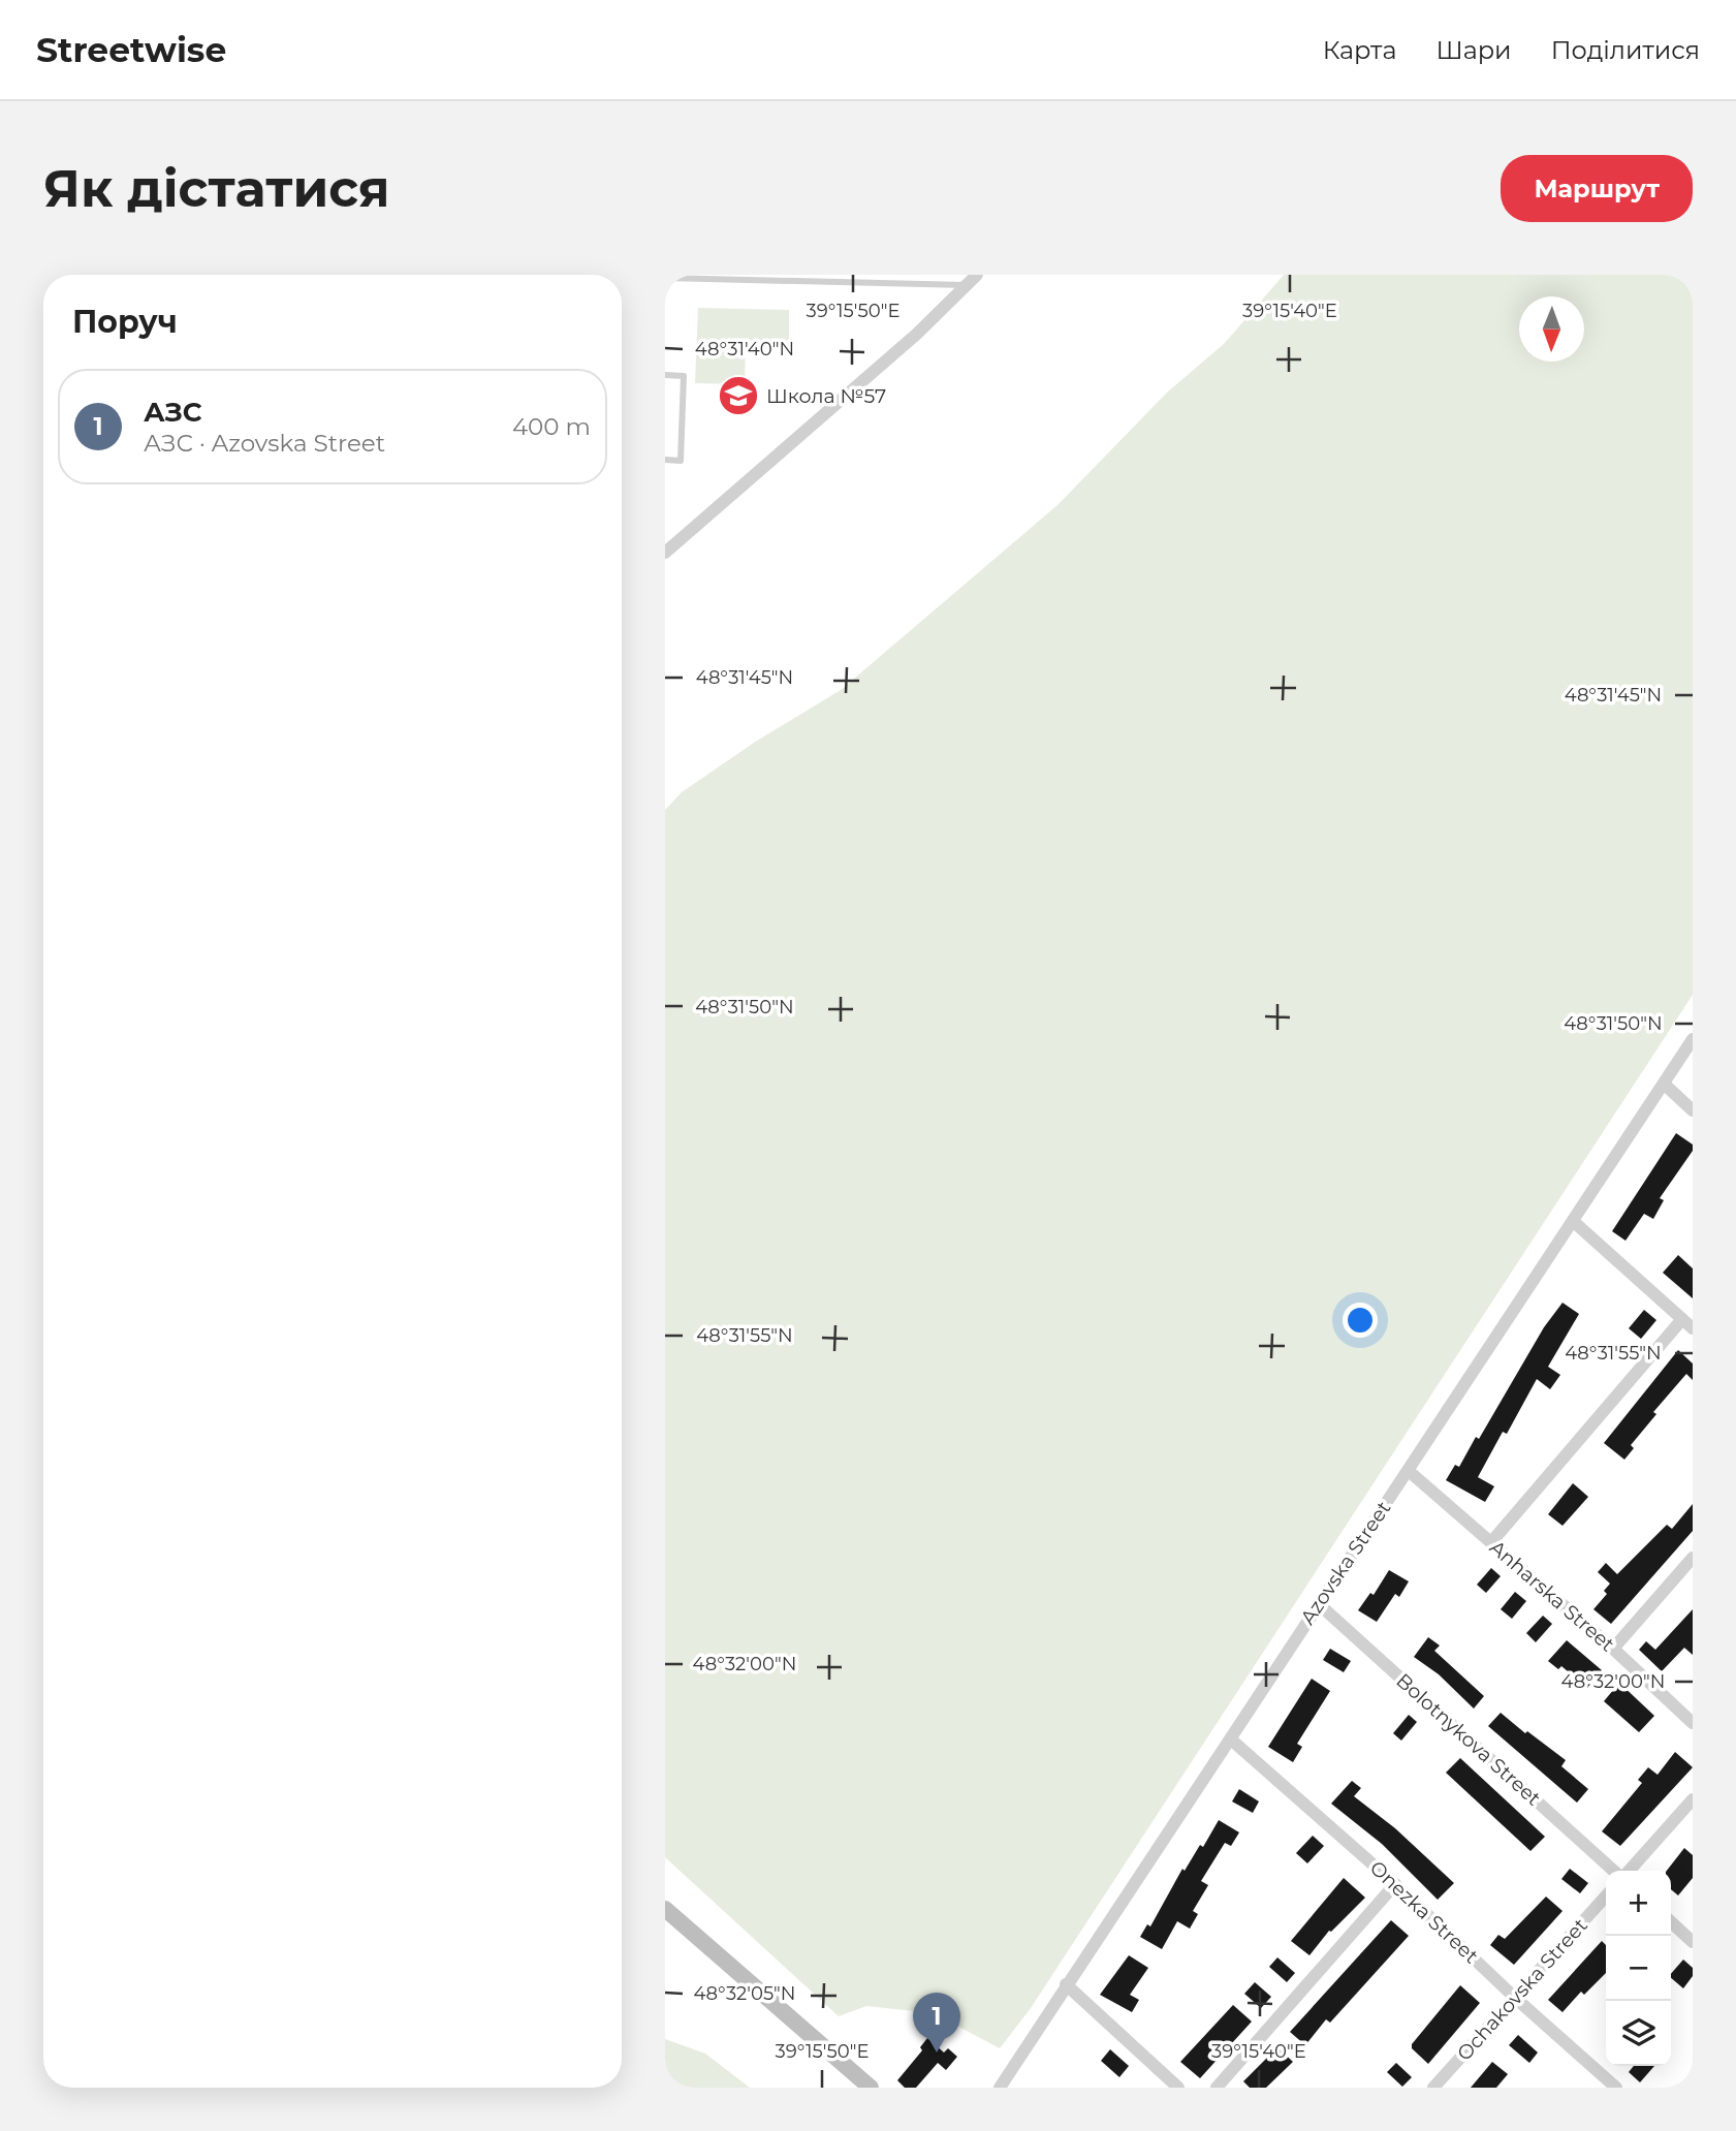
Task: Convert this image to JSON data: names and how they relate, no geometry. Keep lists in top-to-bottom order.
{
  "streets": {
    "street": [
      "Azovska Street",
      "Anharska Street",
      "Bolotnykova Street",
      "Onezka Street",
      "Ochakovska Street"
    ]
  },
  "crossings": [
    ["Azovska Street", "Anharska Street"],
    ["Azovska Street", "Bolotnykova Street"],
    ["Azovska Street", "Onezka Street"],
    ["Onezka Street", "Ochakovska Street"]
  ],
  "places": {
    "school or university": ["Школа №57"]
  },
  "north": "bottom",
  "page": {
    "header": "Streetwise",
    "nav": ["Карта", "Шари", "Поділитися"],
    "buttons": "Маршрут",
    "title": "Як дістатися",
    "heading": "Поруч",
    "list": [
      {
        "mark": "1",
        "name": "АЗС",
        "note": "АЗС · Azovska Street",
        "value": "400 m"
      }
    ],
    "map_buttons": ["+", "−"],
    "pins": "1"
  },
  "coordinates": [
    "39°15'50\"E",
    "39°15'40\"E",
    "48°31'40\"N",
    "48°31'45\"N",
    "48°31'50\"N",
    "48°31'55\"N",
    "48°32'00\"N",
    "48°32'05\"N"
  ]
}
